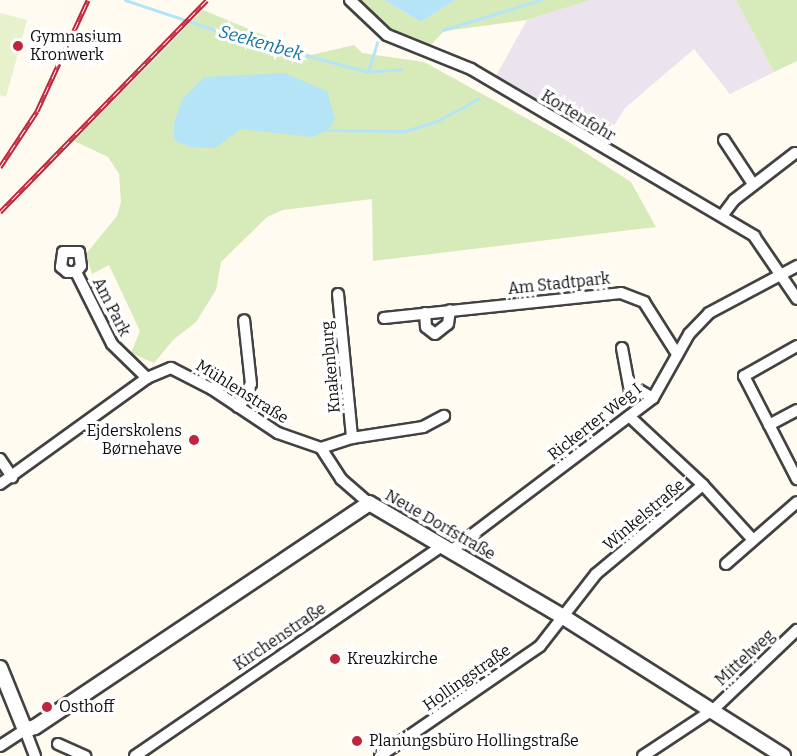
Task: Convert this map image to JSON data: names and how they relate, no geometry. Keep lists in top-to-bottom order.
{
  "streets": {
    "street": [
      "Kortenfohr",
      "Am Stadtpark",
      "Am Park",
      "Knakenburg",
      "Mühlenstraße",
      "Rickerter Weg I",
      "Winkelstraße",
      "Neue Dorfstraße",
      "Kirchenstraße",
      "Mittelweg",
      "Hollingstraße"
    ]
  },
  "crossings": [
    ["Kortenfohr", "Rickerter Weg I"],
    ["Am Stadtpark", "Rickerter Weg I"],
    ["Am Park", "Mühlenstraße"],
    ["Rickerter Weg I", "Winkelstraße"],
    ["Rickerter Weg I", "Neue Dorfstraße"],
    ["Rickerter Weg I", "Kirchenstraße"],
    ["Winkelstraße", "Neue Dorfstraße"],
    ["Winkelstraße", "Hollingstraße"],
    ["Neue Dorfstraße", "Kirchenstraße"],
    ["Neue Dorfstraße", "Mittelweg"],
    ["Neue Dorfstraße", "Hollingstraße"]
  ],
  "water": ["Seekenbek"],
  "places": [
    "Gymnasium Kronwerk",
    "Ejderskolens Børnehave",
    "Kreuzkirche",
    "Osthoff",
    "Planungsbüro Hollingstraße"
  ]
}
